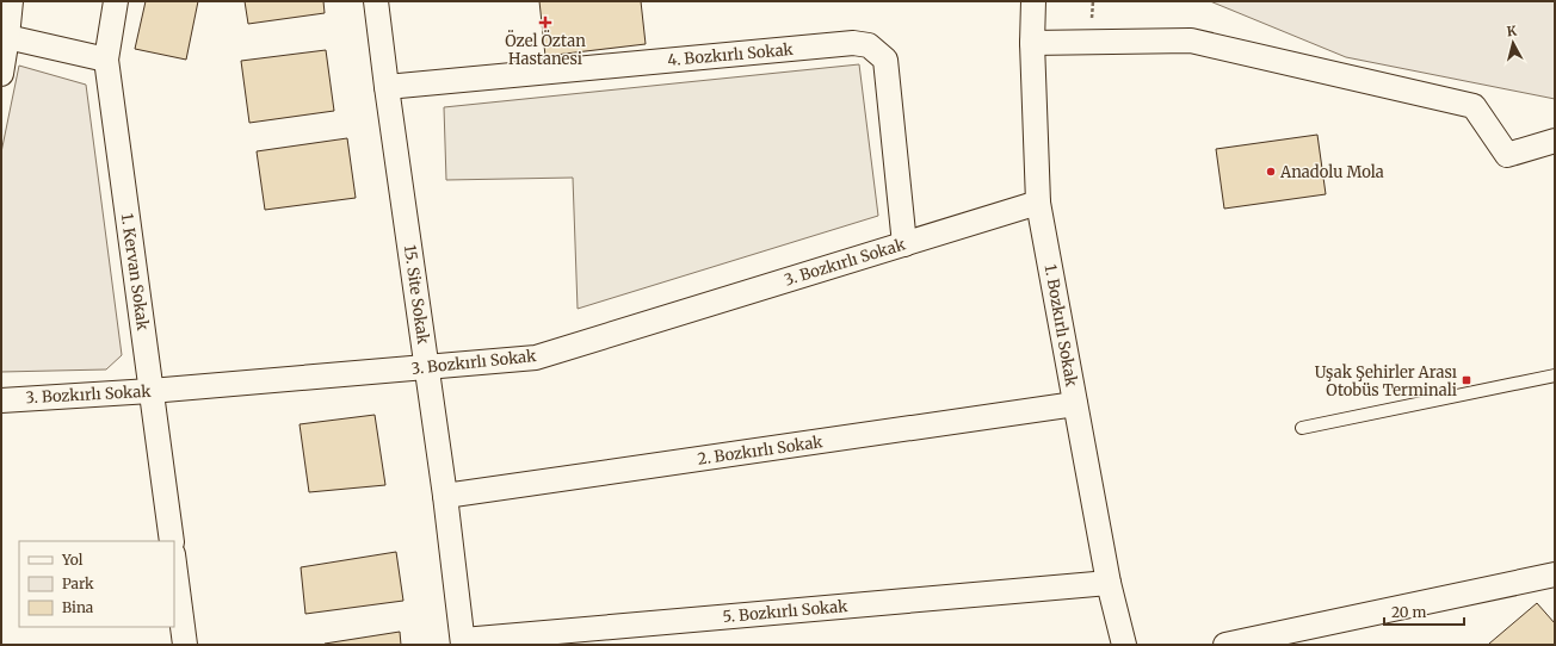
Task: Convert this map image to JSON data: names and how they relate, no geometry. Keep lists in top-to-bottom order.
{
  "streets": {
    "street": [
      "4. Bozkırlı Sokak",
      "3. Bozkırlı Sokak",
      "1. Kervan Sokak",
      "15. Site Sokak",
      "1. Bozkırlı Sokak",
      "2. Bozkırlı Sokak",
      "5. Bozkırlı Sokak"
    ]
  },
  "crossings": [
    ["4. Bozkırlı Sokak", "3. Bozkırlı Sokak"],
    ["4. Bozkırlı Sokak", "15. Site Sokak"],
    ["3. Bozkırlı Sokak", "1. Kervan Sokak"],
    ["3. Bozkırlı Sokak", "15. Site Sokak"],
    ["3. Bozkırlı Sokak", "1. Bozkırlı Sokak"],
    ["15. Site Sokak", "2. Bozkırlı Sokak"],
    ["15. Site Sokak", "5. Bozkırlı Sokak"],
    ["1. Bozkırlı Sokak", "2. Bozkırlı Sokak"],
    ["1. Bozkırlı Sokak", "5. Bozkırlı Sokak"]
  ],
  "places": {
    "health": ["Özel Öztan Hastanesi"],
    "other": ["Anadolu Mola"],
    "transit": ["Uşak Şehirler Arası Otobüs Terminali"]
  },
  "legend": ["Yol", "Park", "Bina"],
  "scale_bar": "20 m",
  "north": "top"
}
